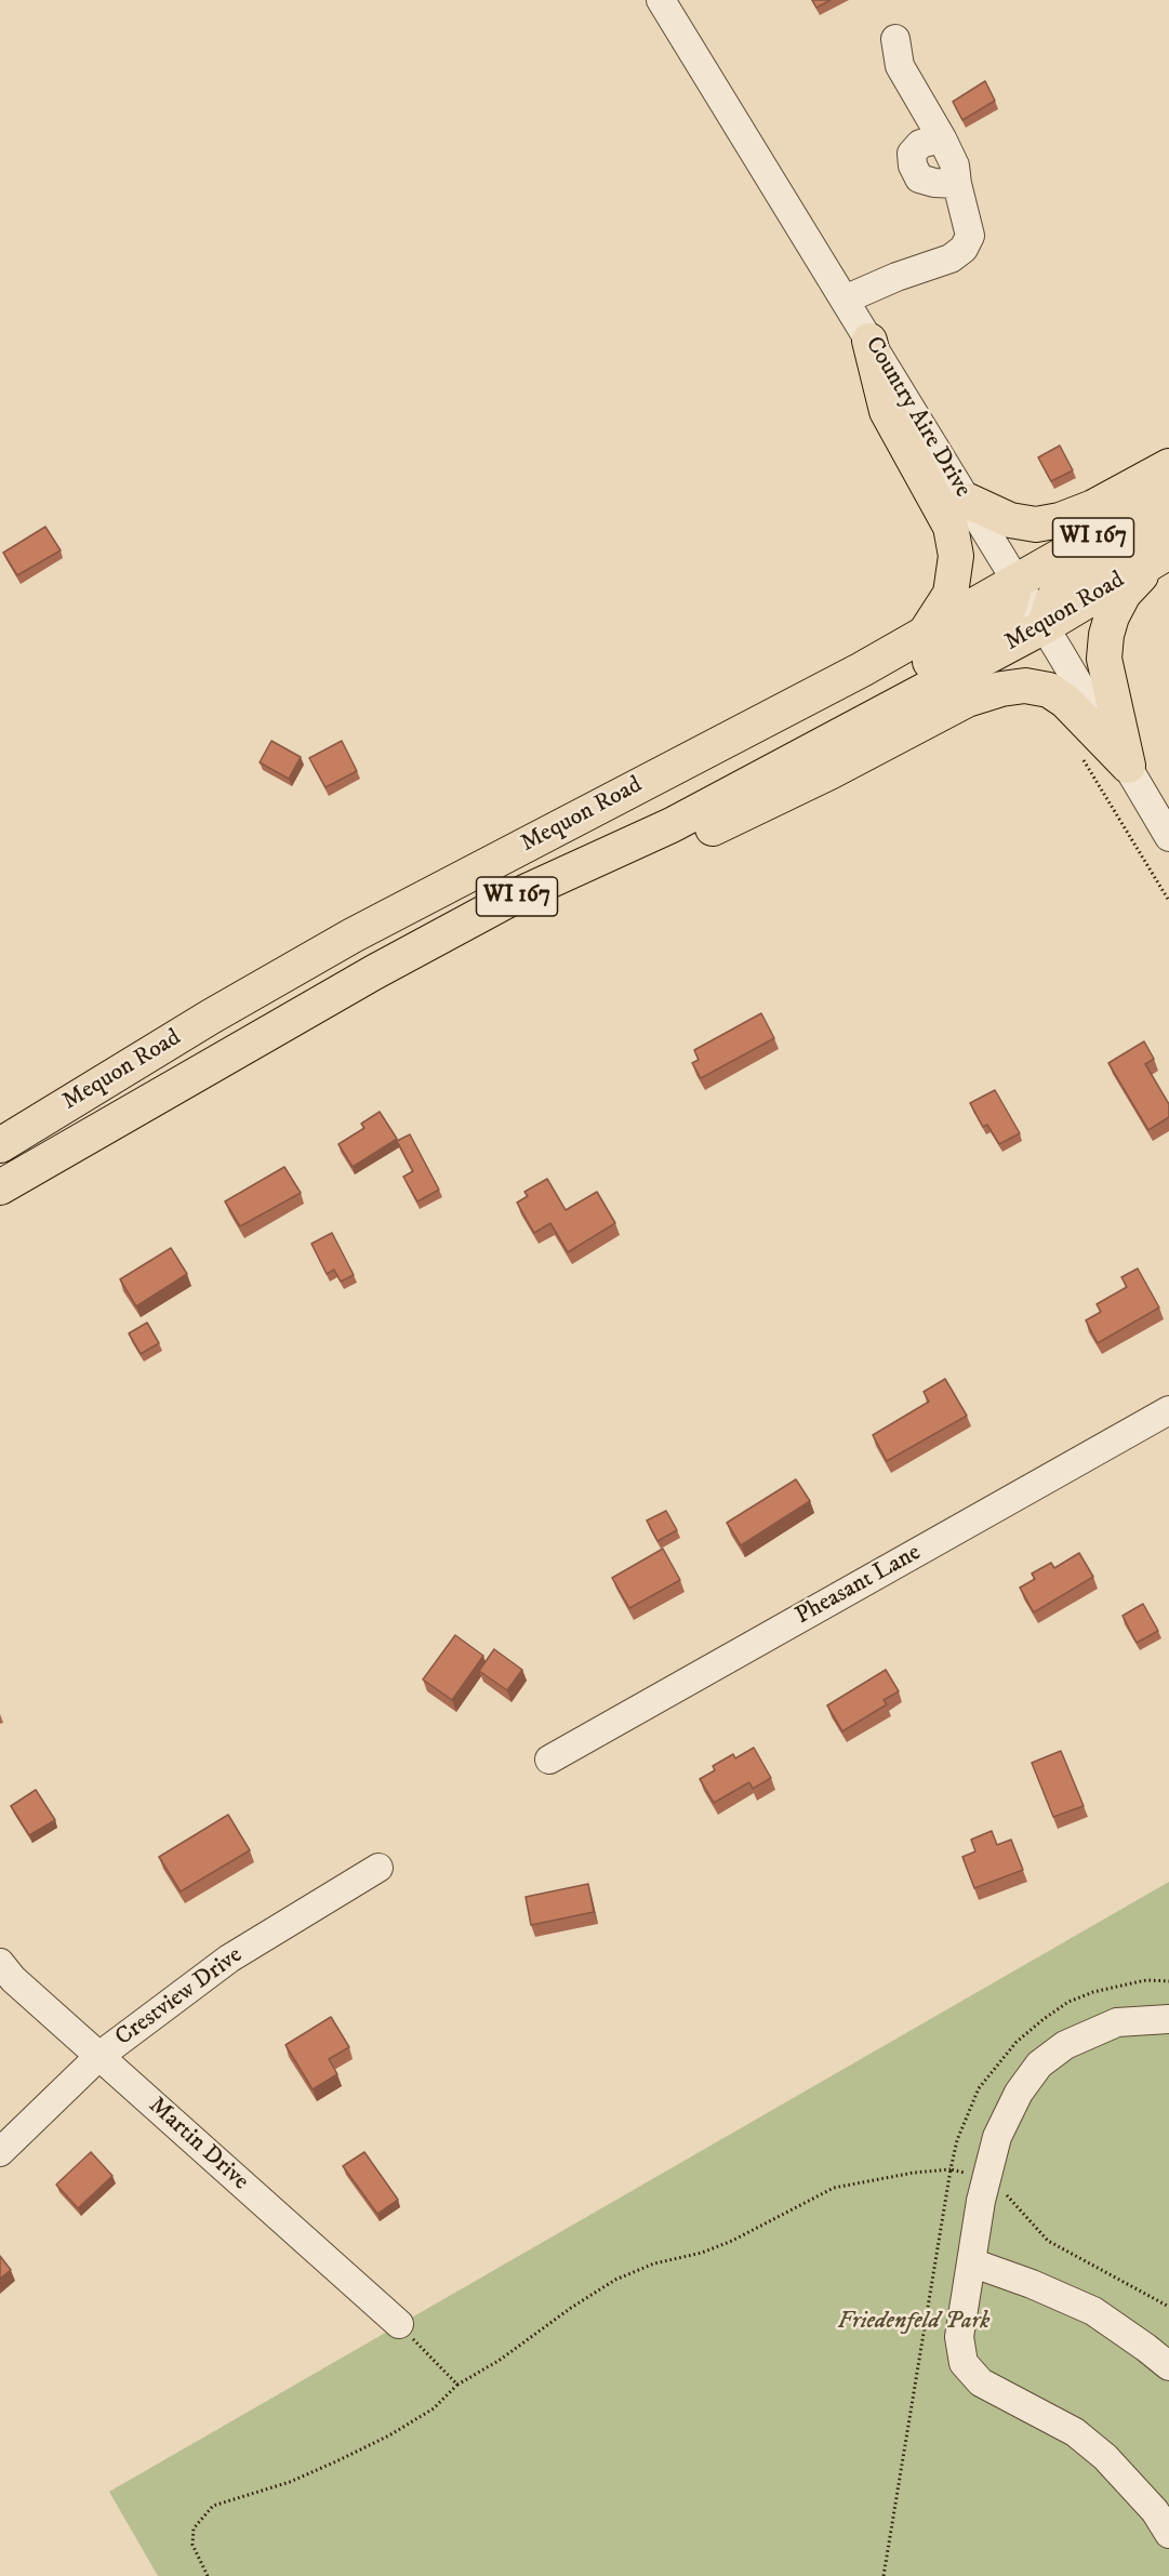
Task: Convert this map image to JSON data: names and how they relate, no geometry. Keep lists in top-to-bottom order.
{
  "streets": {
    "main road": ["WI 167", "Mequon Road"],
    "street": [
      "Country Aire Drive",
      "Pheasant Lane",
      "Crestview Drive",
      "Martin Drive"
    ]
  },
  "crossings": [
    ["Country Aire Drive", "Mequon Road"],
    ["Crestview Drive", "Martin Drive"]
  ],
  "parks": ["Friedenfeld Park"]
}
